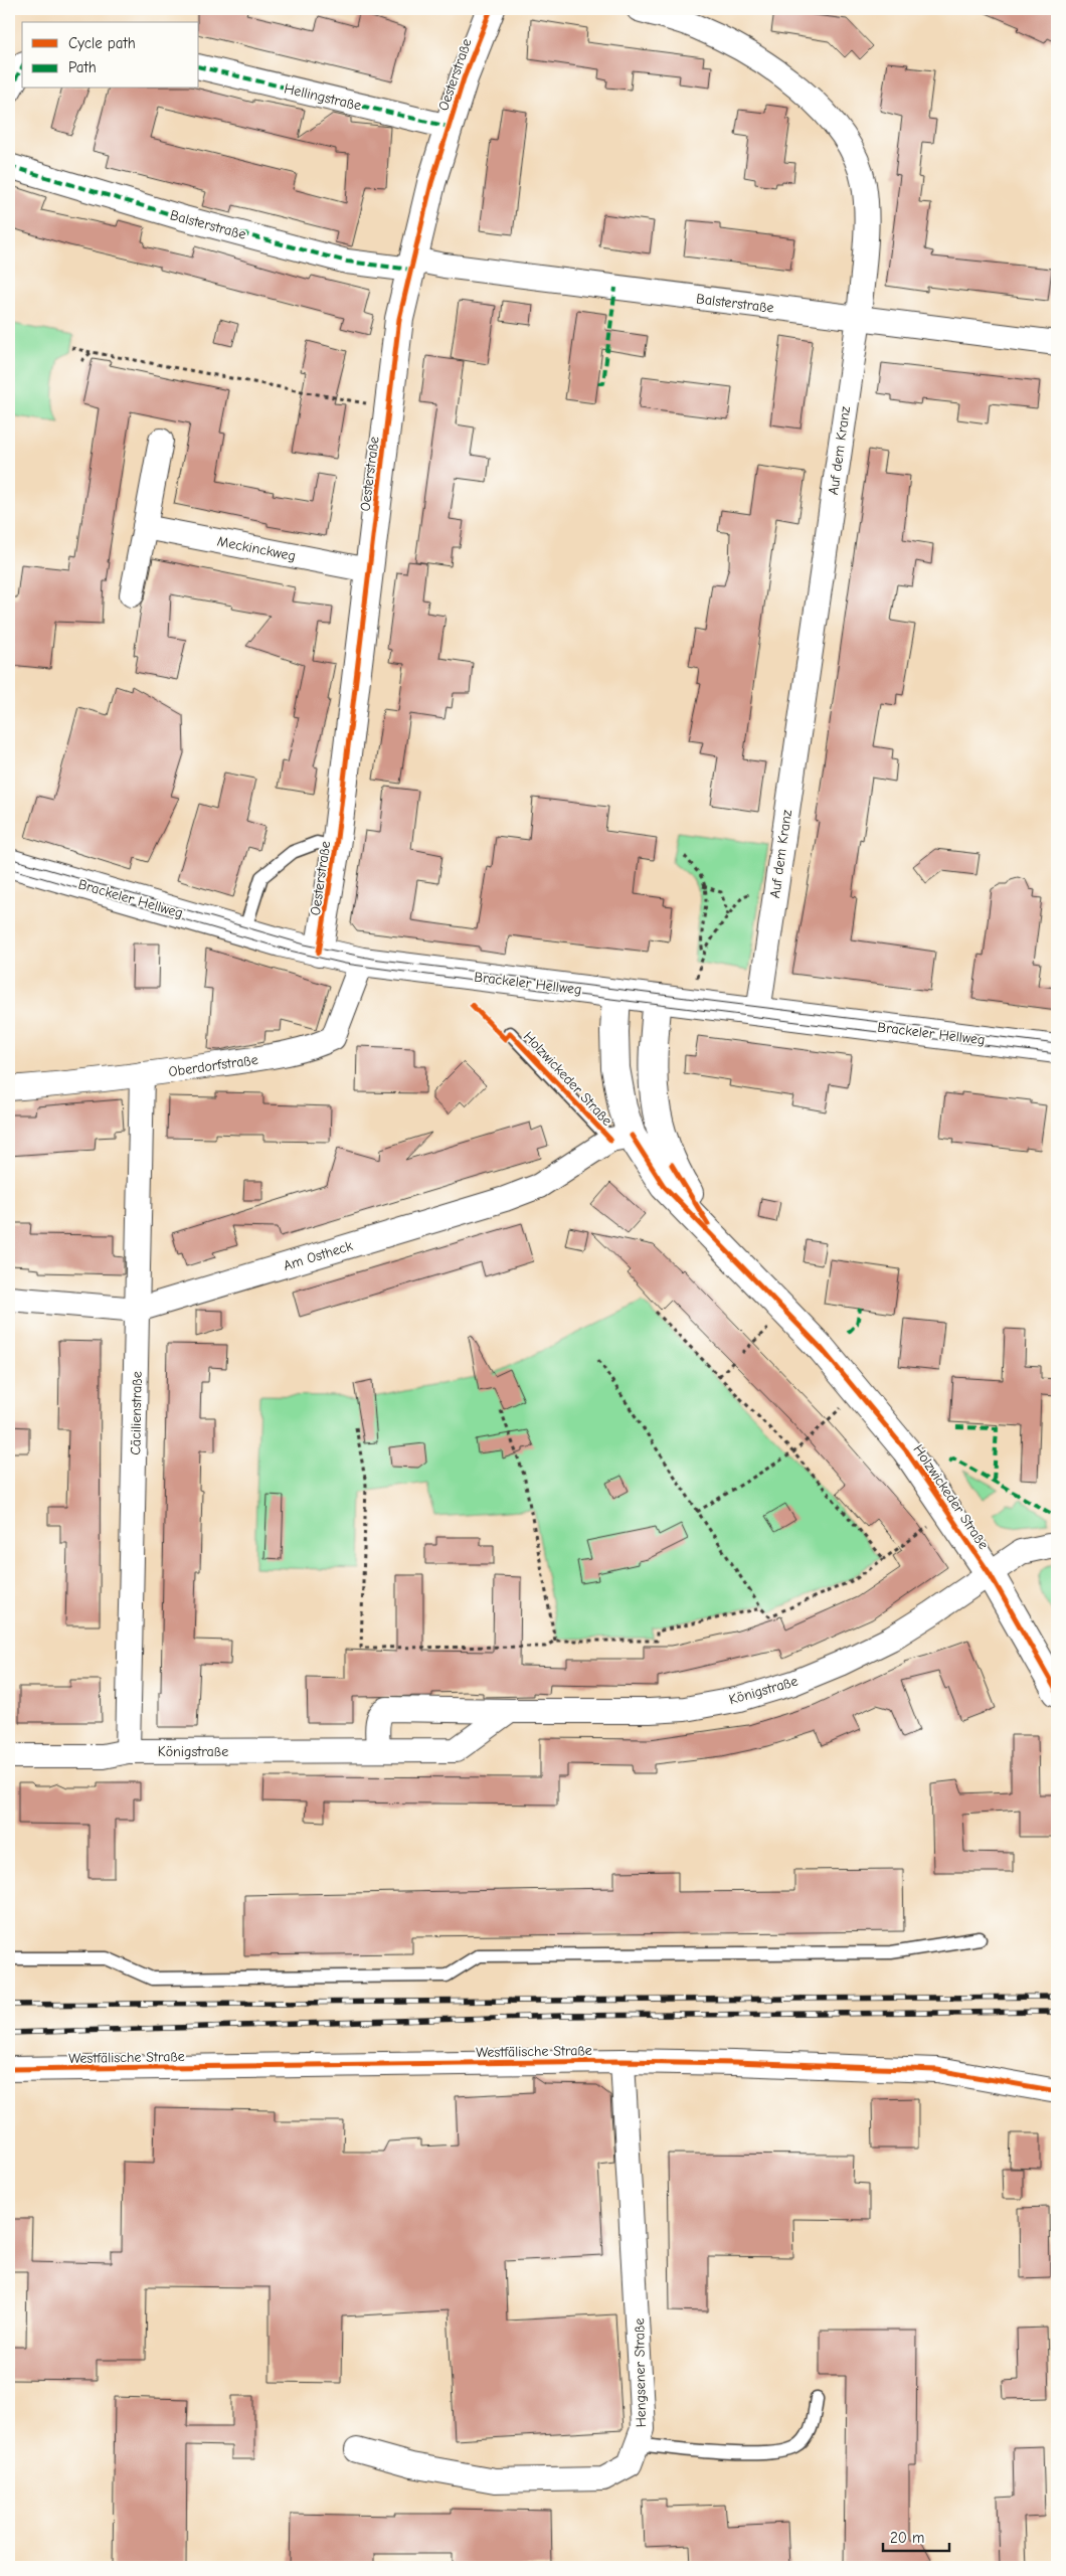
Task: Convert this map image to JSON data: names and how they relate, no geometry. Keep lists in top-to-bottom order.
{
  "streets": {
    "main road": ["Oesterstraße", "Brackeler Hellweg", "Holzwickeder Straße"],
    "street": [
      "Hellingstraße",
      "Balsterstraße",
      "Auf dem Kranz",
      "Meckinckweg",
      "Oberdorfstraße",
      "Am Ostheck",
      "Cäcilienstraße",
      "Königstraße",
      "Westfälische Straße",
      "Hengsener Straße"
    ]
  },
  "crossings": [
    ["Oesterstraße", "Hellingstraße"],
    ["Oesterstraße", "Balsterstraße"],
    ["Oesterstraße", "Meckinckweg"],
    ["Oesterstraße", "Brackeler Hellweg"],
    ["Balsterstraße", "Auf dem Kranz"],
    ["Auf dem Kranz", "Brackeler Hellweg"],
    ["Brackeler Hellweg", "Oberdorfstraße"],
    ["Brackeler Hellweg", "Holzwickeder Straße"],
    ["Oberdorfstraße", "Cäcilienstraße"],
    ["Holzwickeder Straße", "Am Ostheck"],
    ["Holzwickeder Straße", "Königstraße"],
    ["Am Ostheck", "Cäcilienstraße"],
    ["Cäcilienstraße", "Königstraße"],
    ["Westfälische Straße", "Hengsener Straße"]
  ],
  "legend": ["Cycle path", "Path"],
  "scale_bar": "20 m"
}
